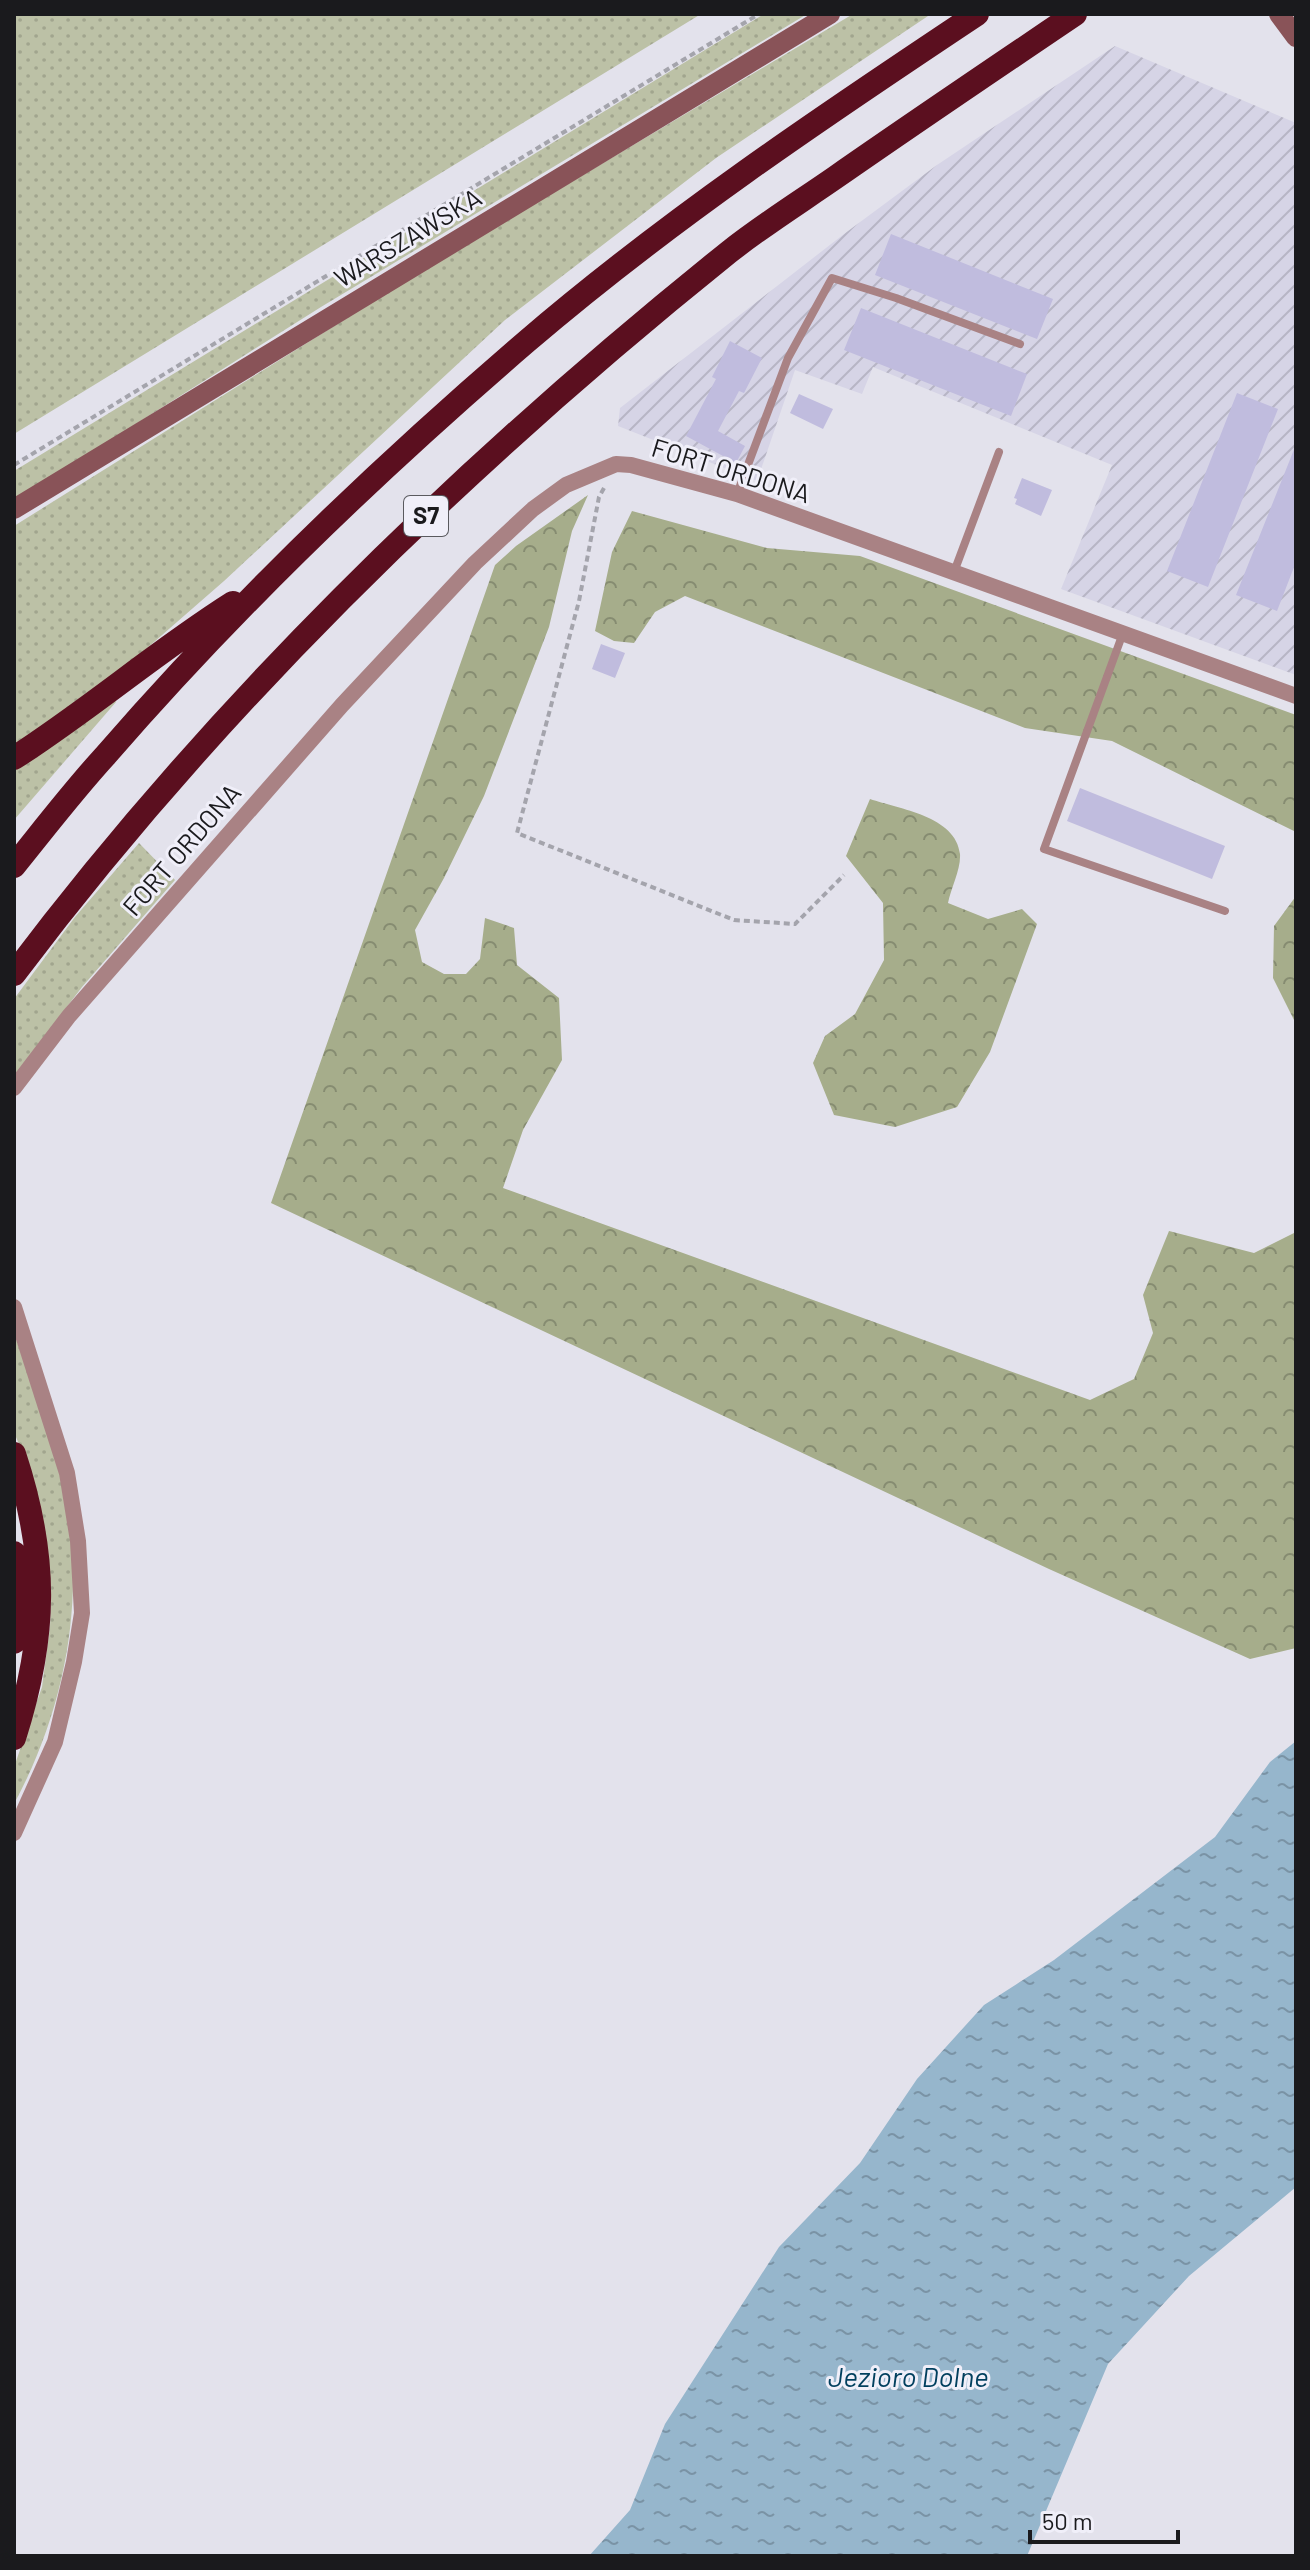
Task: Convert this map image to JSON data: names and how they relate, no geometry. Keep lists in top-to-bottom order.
{
  "streets": {
    "highway": ["S7"],
    "main road": ["WARSZAWSKA"],
    "street": ["FORT ORDONA"]
  },
  "water": ["Jezioro Dolne"],
  "scale_bar": "50 m"
}
